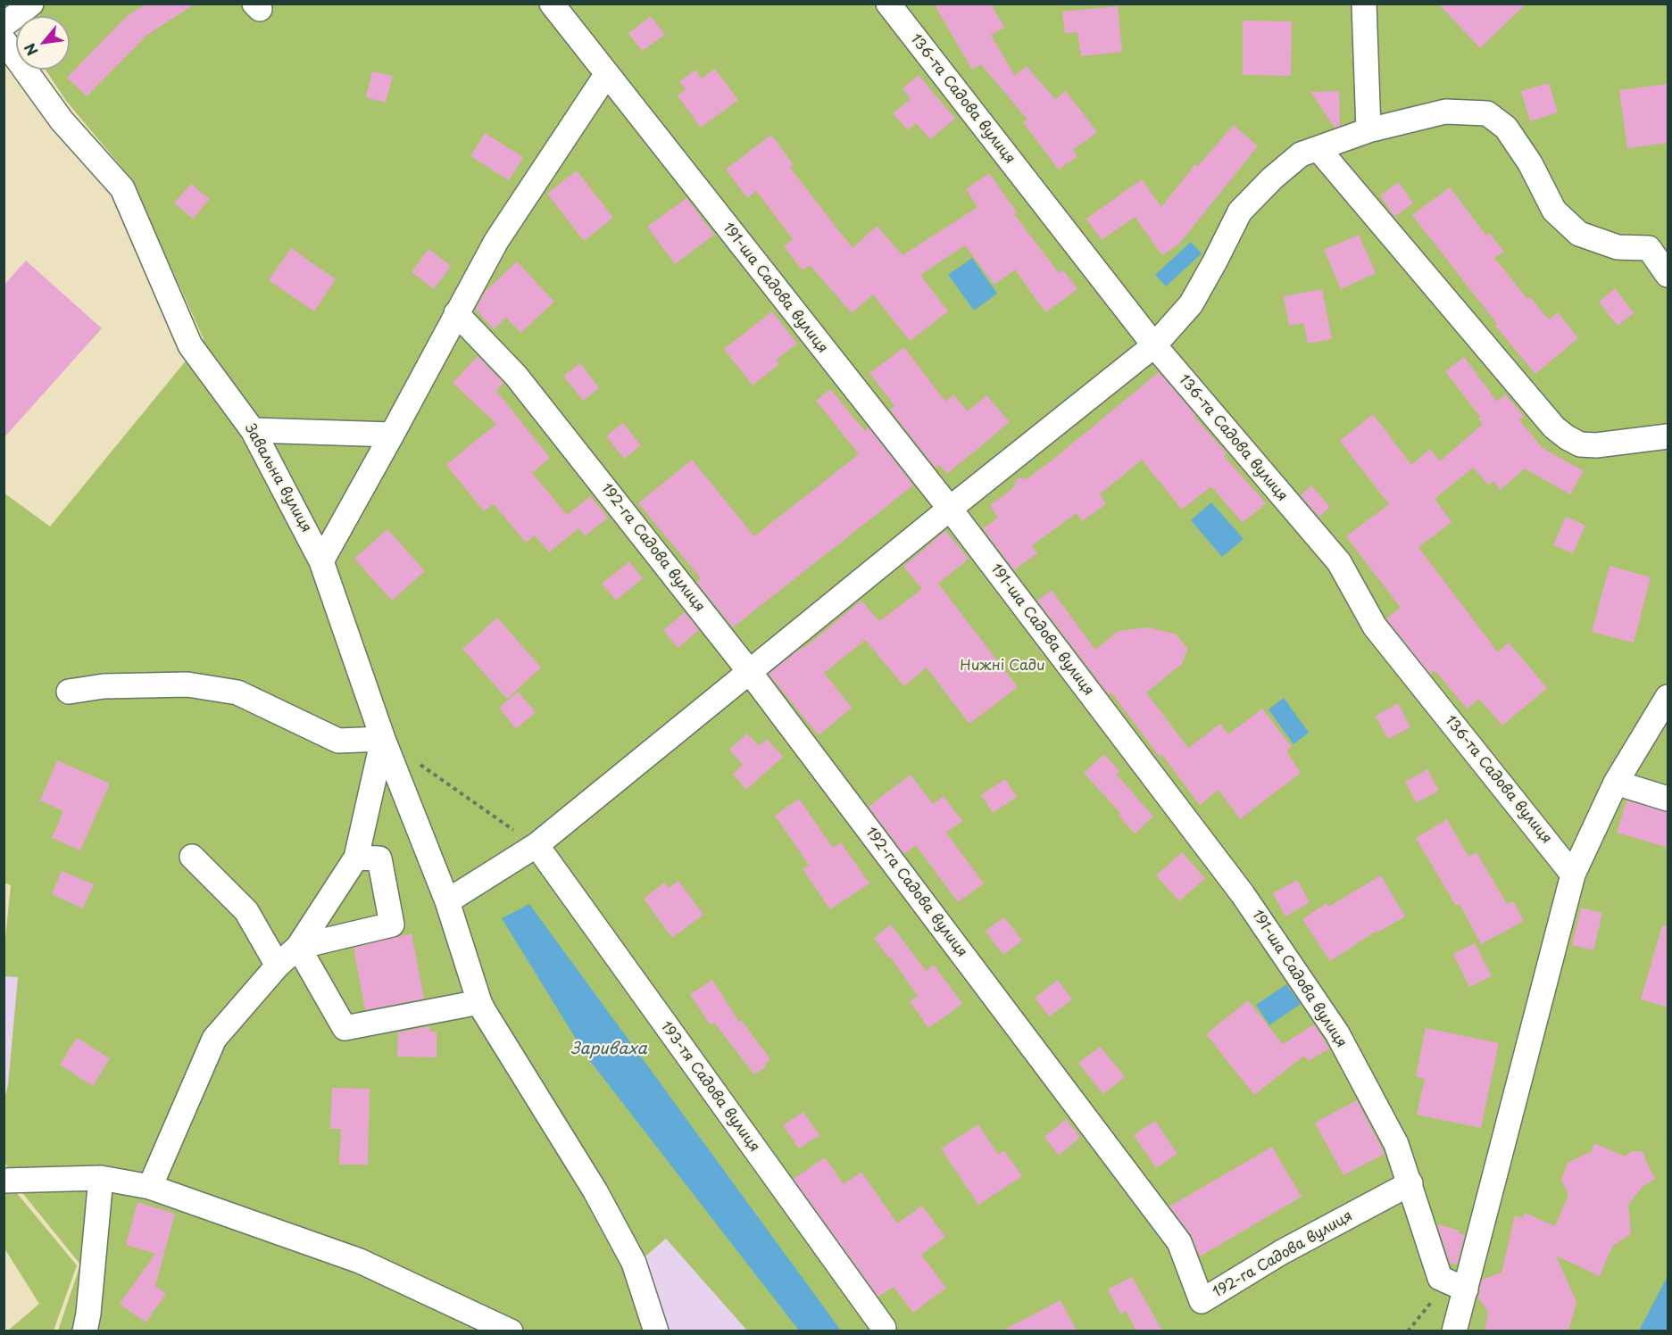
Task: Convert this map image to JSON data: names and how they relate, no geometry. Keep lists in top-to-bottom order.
{
  "streets": {
    "street": [
      "136-та Садова вулиця",
      "191-ша Садова вулиця",
      "Завальна вулиця",
      "192-га Садова вулиця",
      "193-тя Садова вулиця"
    ]
  },
  "crossings": [
    ["191-ша Садова вулиця", "192-га Садова вулиця"]
  ],
  "water": ["Зариваха"],
  "parks": ["Нижні Сади"],
  "north": "bottom left"
}
